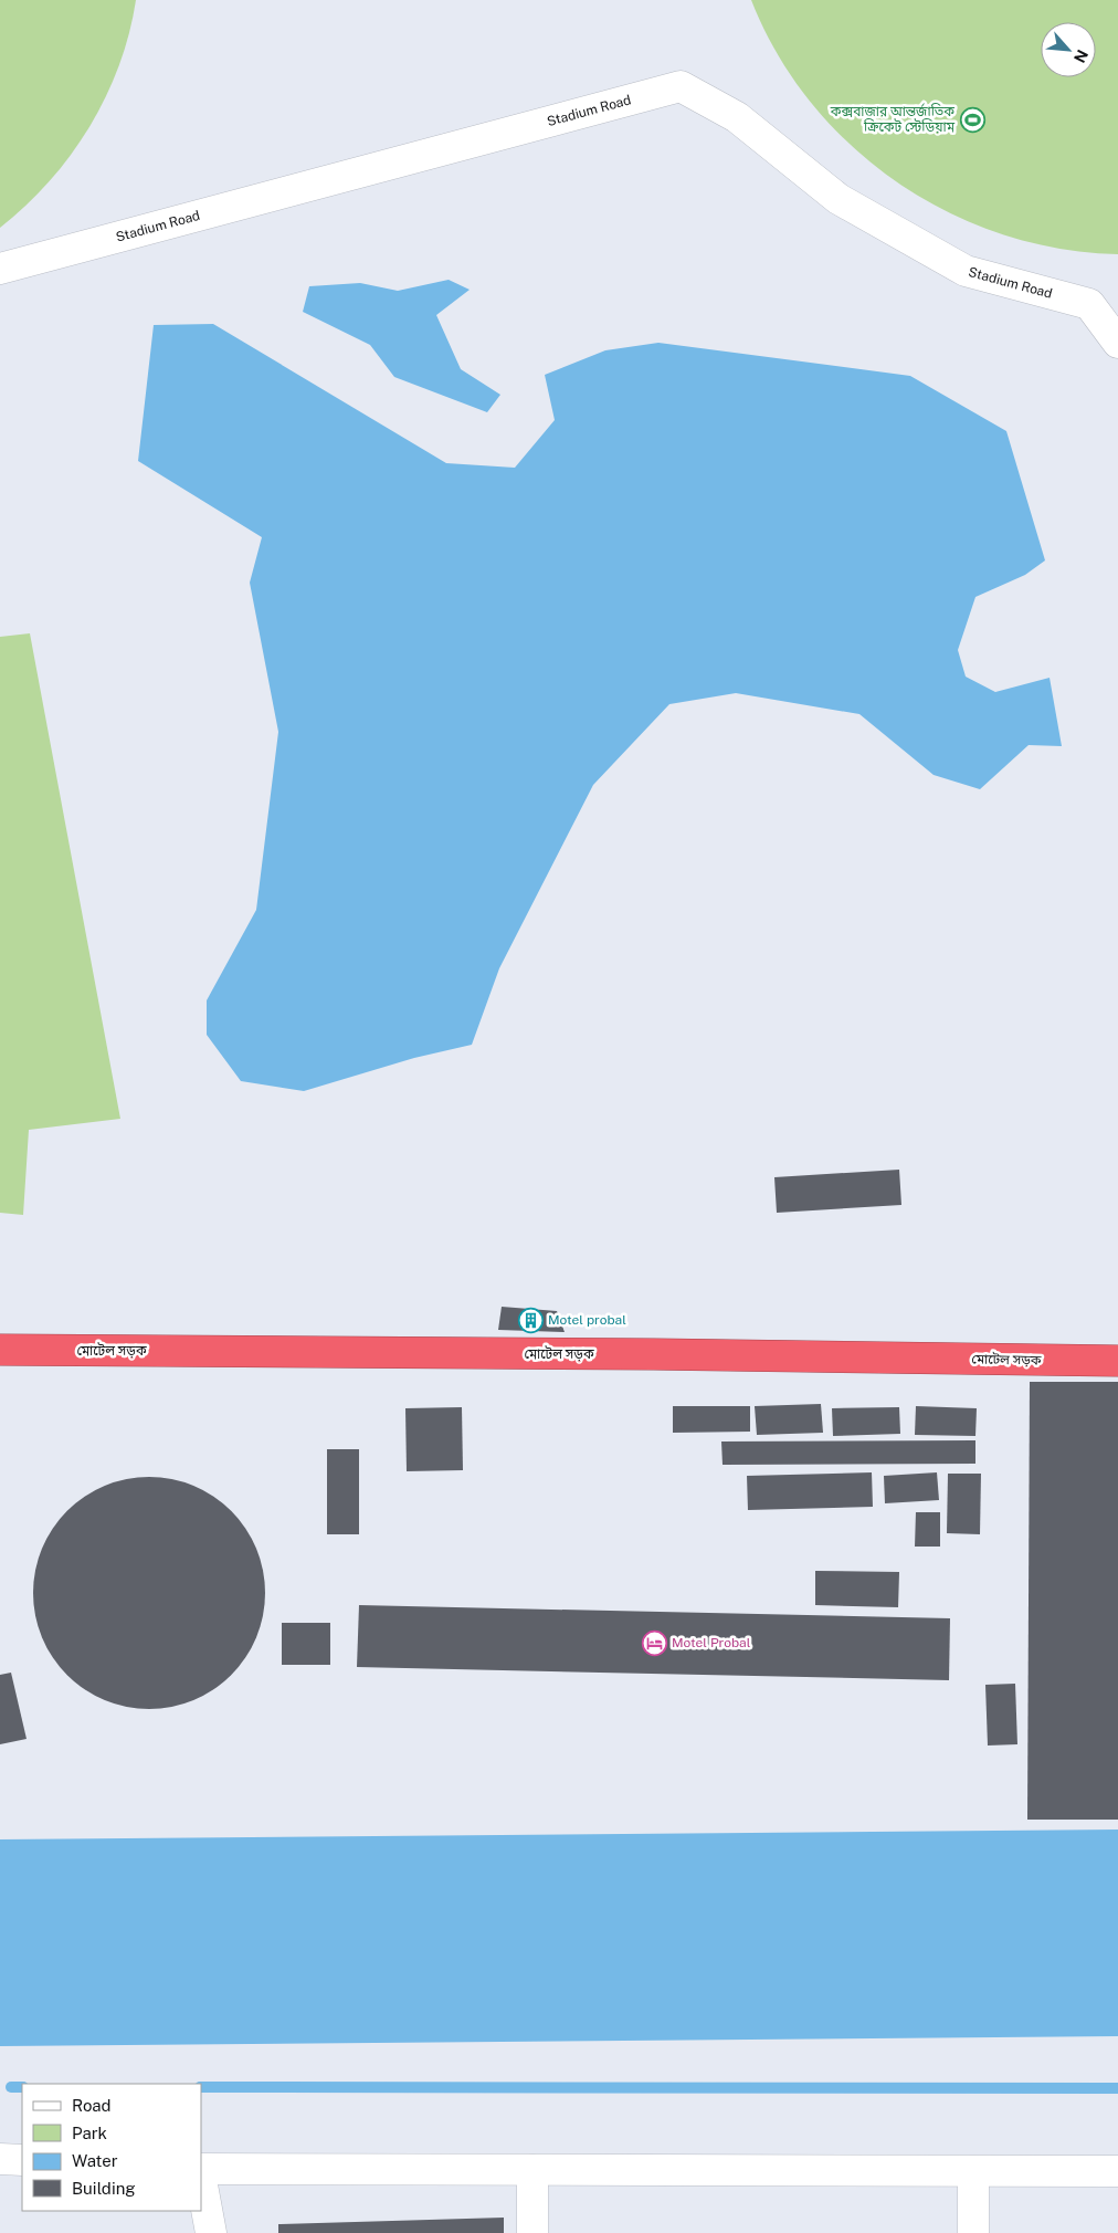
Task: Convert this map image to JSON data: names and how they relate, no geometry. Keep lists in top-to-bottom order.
{
  "streets": {
    "highway": ["মোটেল সড়ক"],
    "street": ["Stadium Road"]
  },
  "places": {
    "sports": ["কক্সবাজার আন্তর্জাতিক ক্রিকেট স্টেডিয়াম"],
    "building": ["Motel probal"],
    "hotel": ["Motel Probal"]
  },
  "legend": [
    "Road",
    "Park",
    "Water",
    "Building"
  ],
  "north": "bottom right"
}
